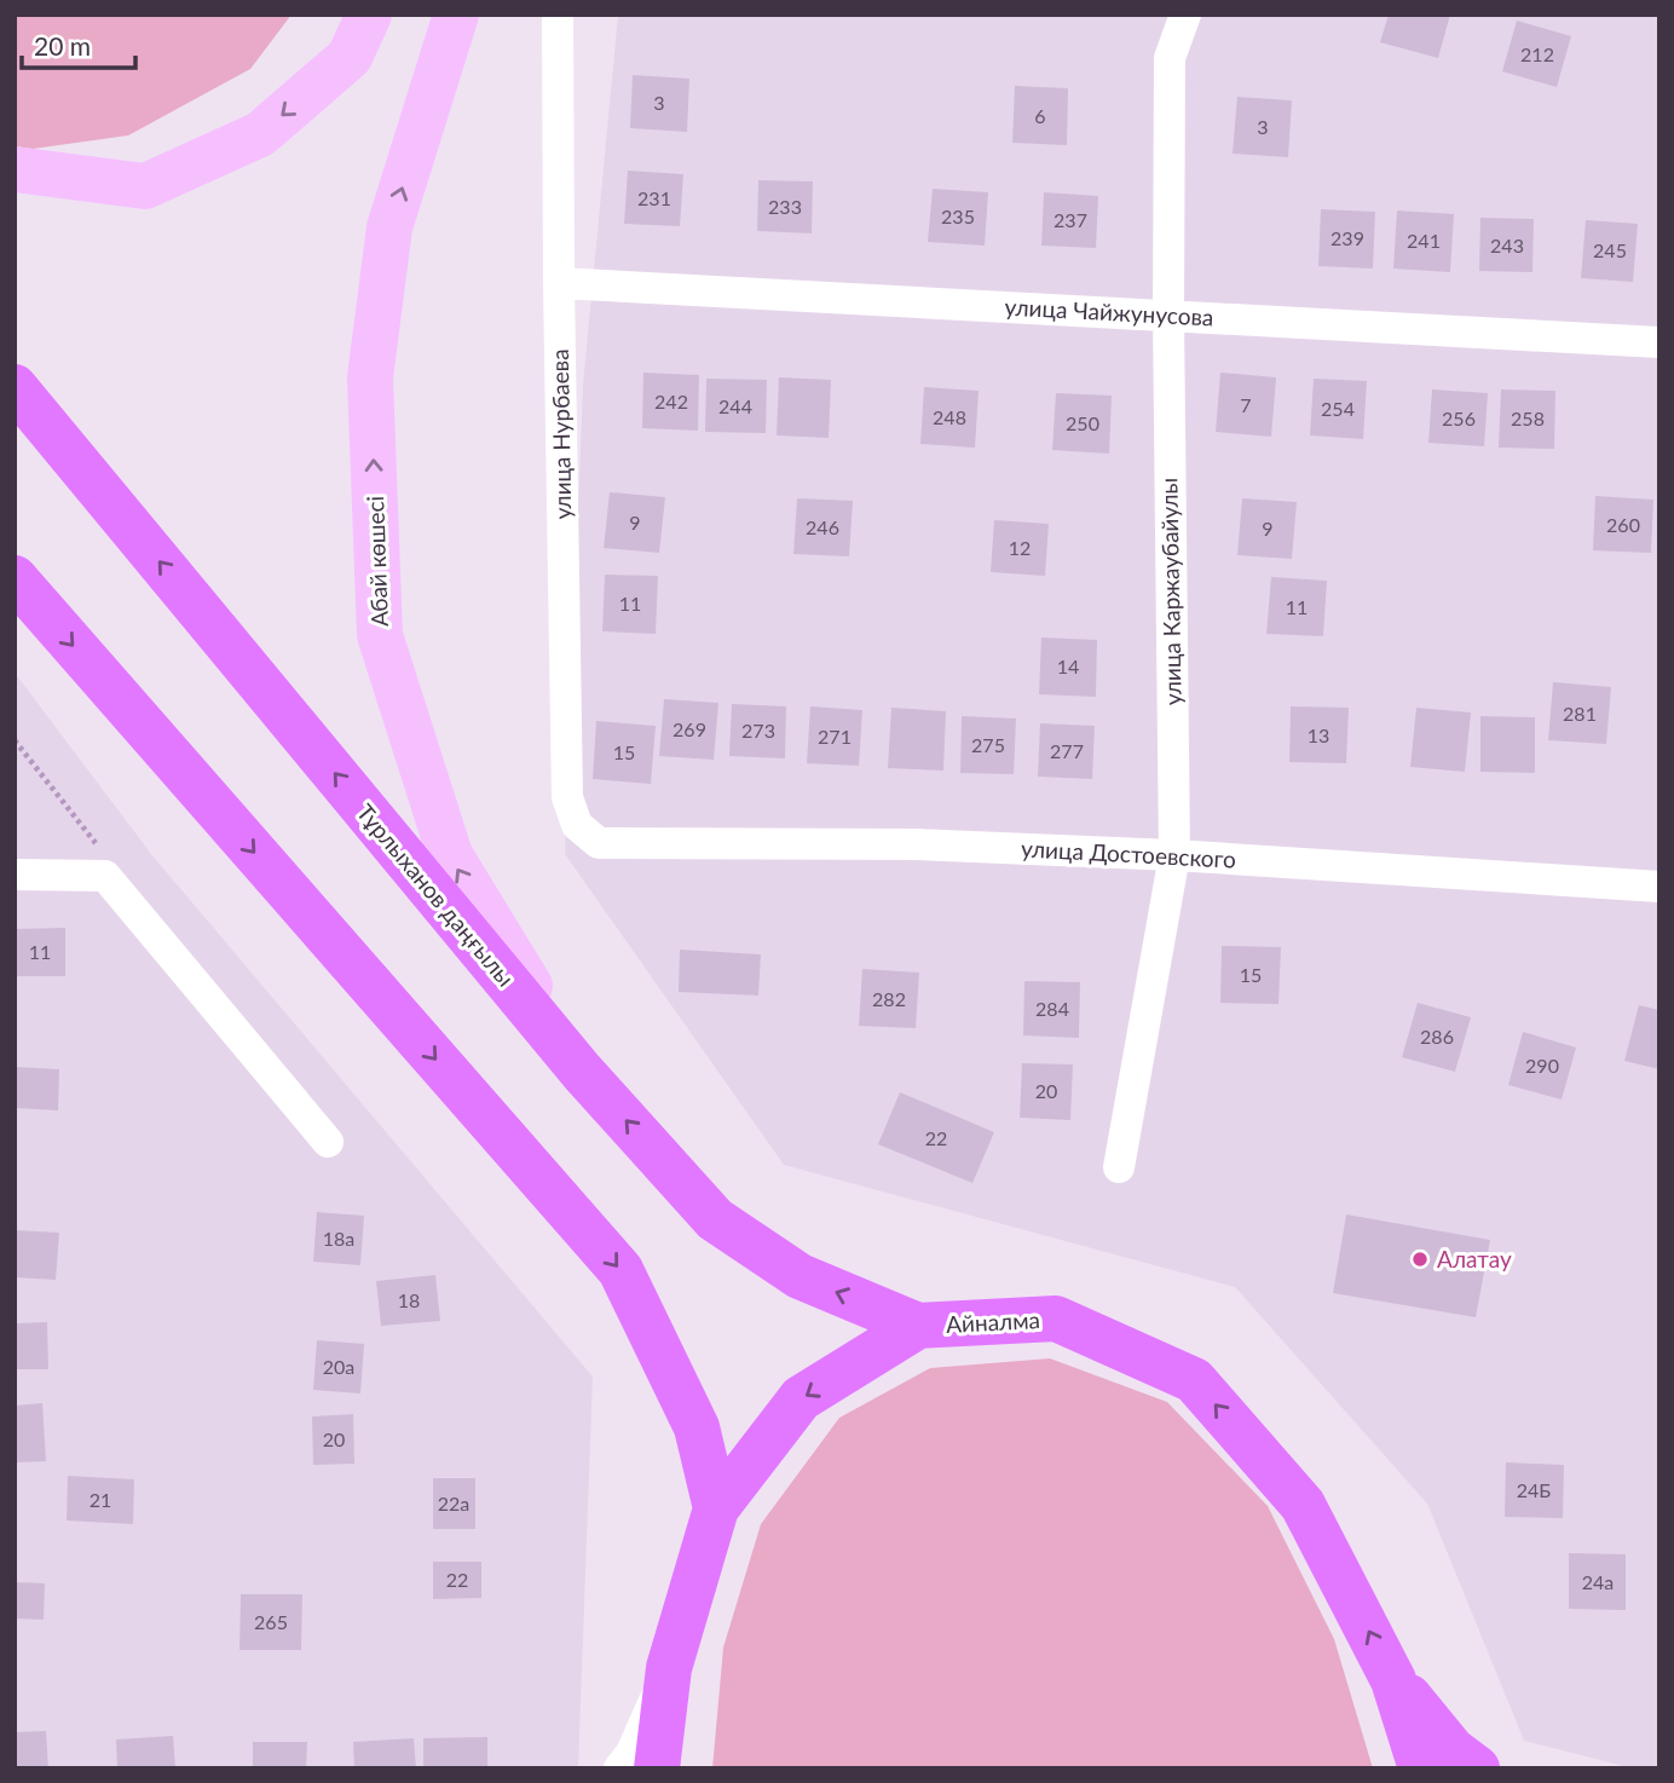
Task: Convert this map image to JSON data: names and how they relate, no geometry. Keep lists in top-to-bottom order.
{
  "streets": {
    "highway": ["Тұрлыханов даңғылы", "Айналма"],
    "main road": ["Абай көшесі"],
    "street": [
      "улица Чайжунусова",
      "улица Нурбаева",
      "улица Каржаубайулы",
      "улица Достоевского"
    ]
  },
  "crossings": [
    ["улица Чайжунусова", "улица Нурбаева"],
    ["улица Чайжунусова", "улица Каржаубайулы"],
    ["улица Нурбаева", "улица Достоевского"],
    ["Абай көшесі", "Тұрлыханов даңғылы"],
    ["улица Каржаубайулы", "улица Достоевского"],
    ["Тұрлыханов даңғылы", "Айналма"]
  ],
  "one_way": ["Абай көшесі"],
  "places": ["Алатау"],
  "house_numbers": [
    "212",
    "3",
    "6",
    "3",
    "231",
    "233",
    "235",
    "237",
    "239",
    "241",
    "243",
    "245",
    "242",
    "7",
    "244",
    "254",
    "248",
    "256",
    "258",
    "250",
    "9",
    "260",
    "246",
    "9",
    "12",
    "11",
    "11",
    "14",
    "281",
    "269",
    "273",
    "13",
    "271",
    "275",
    "277",
    "15",
    "11",
    "15",
    "282",
    "284",
    "286",
    "290",
    "20",
    "22",
    "18а",
    "18",
    "20а",
    "20",
    "24Б",
    "21",
    "22а",
    "22",
    "24а",
    "265"
  ],
  "scale_bar": "20 m"
}
